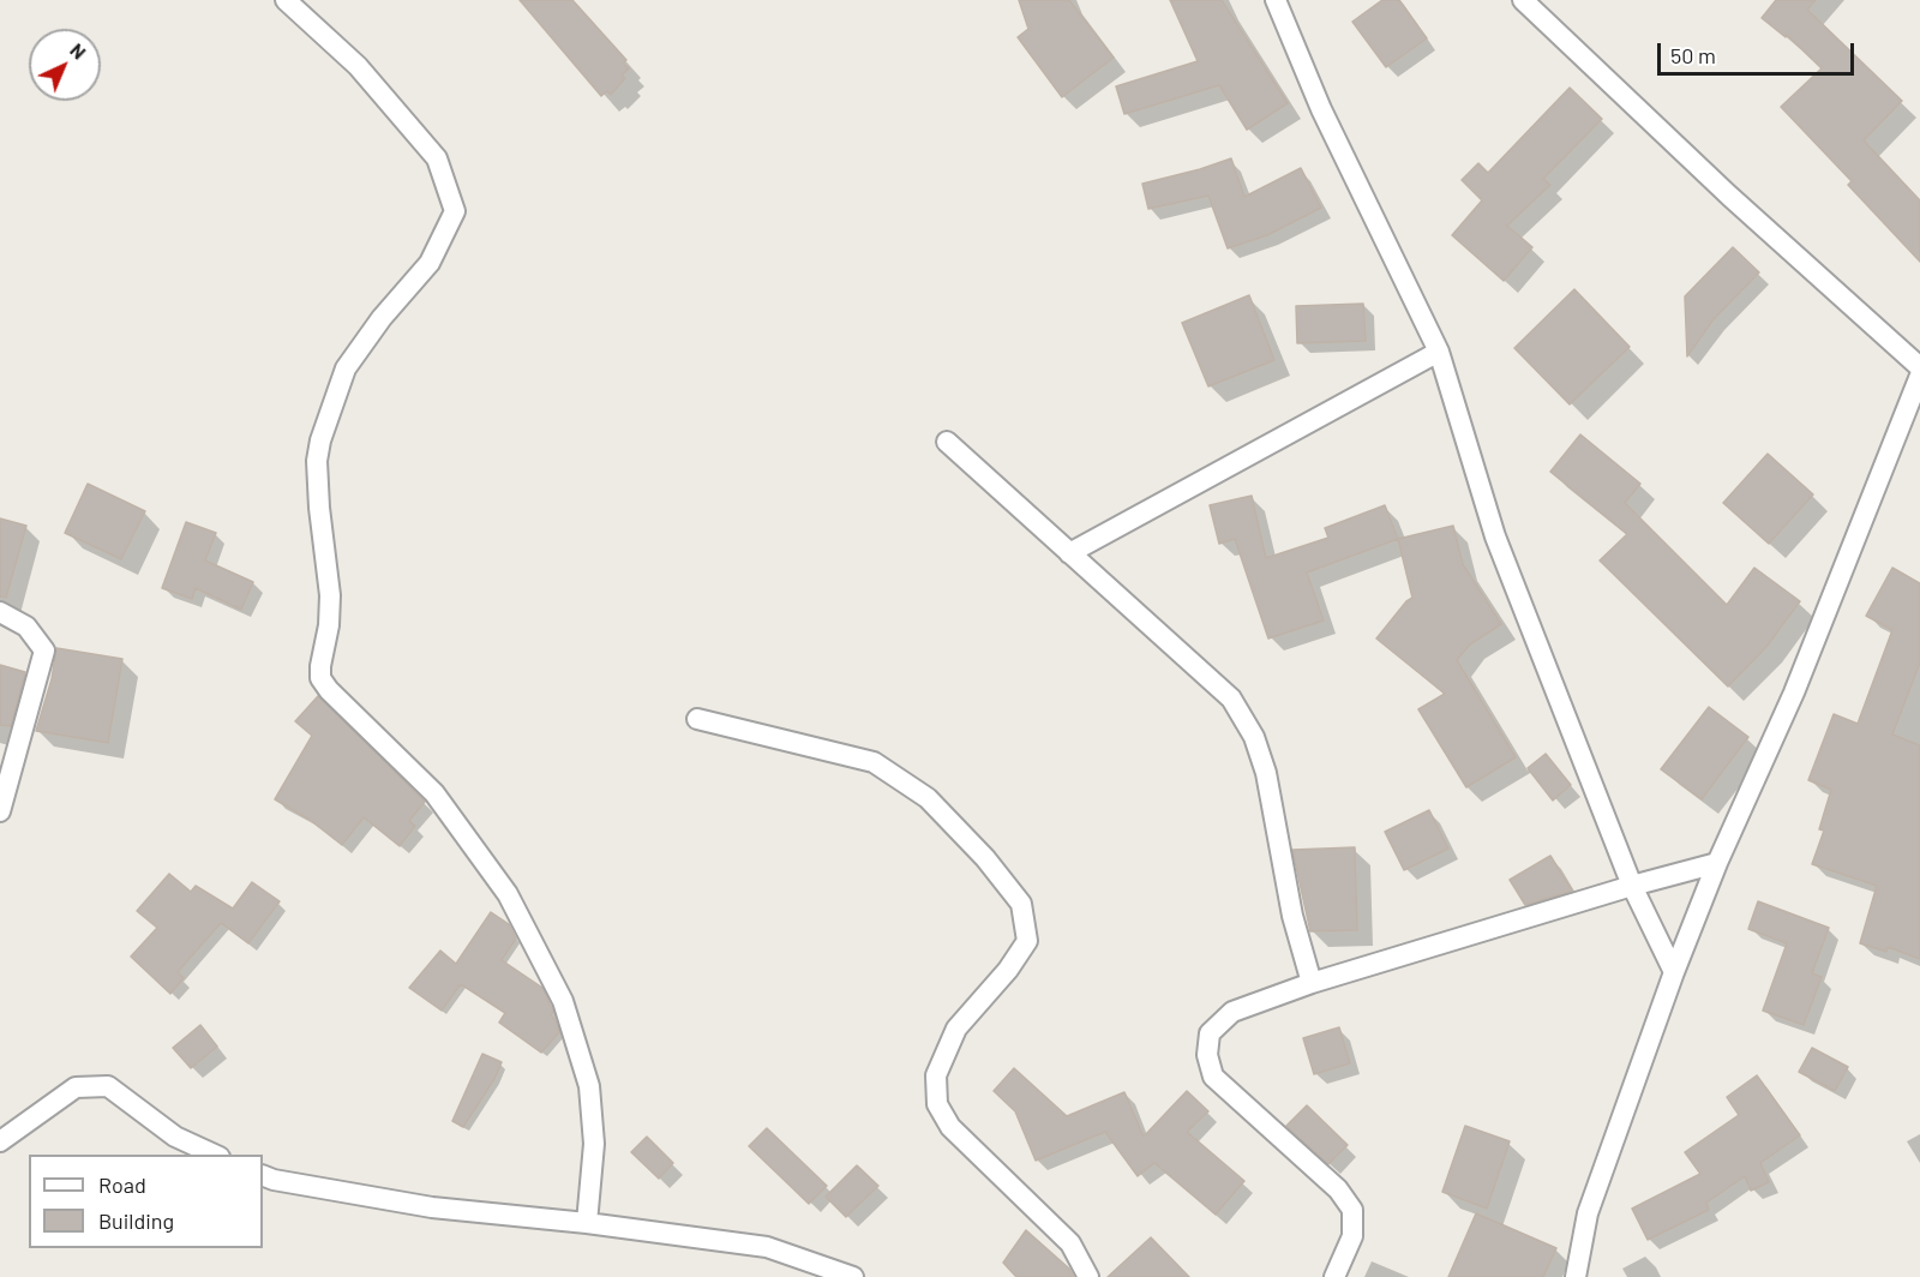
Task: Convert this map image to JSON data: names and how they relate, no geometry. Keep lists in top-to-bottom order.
{
  "legend": ["Road", "Building"],
  "scale_bar": "50 m",
  "north": "top right"
}
